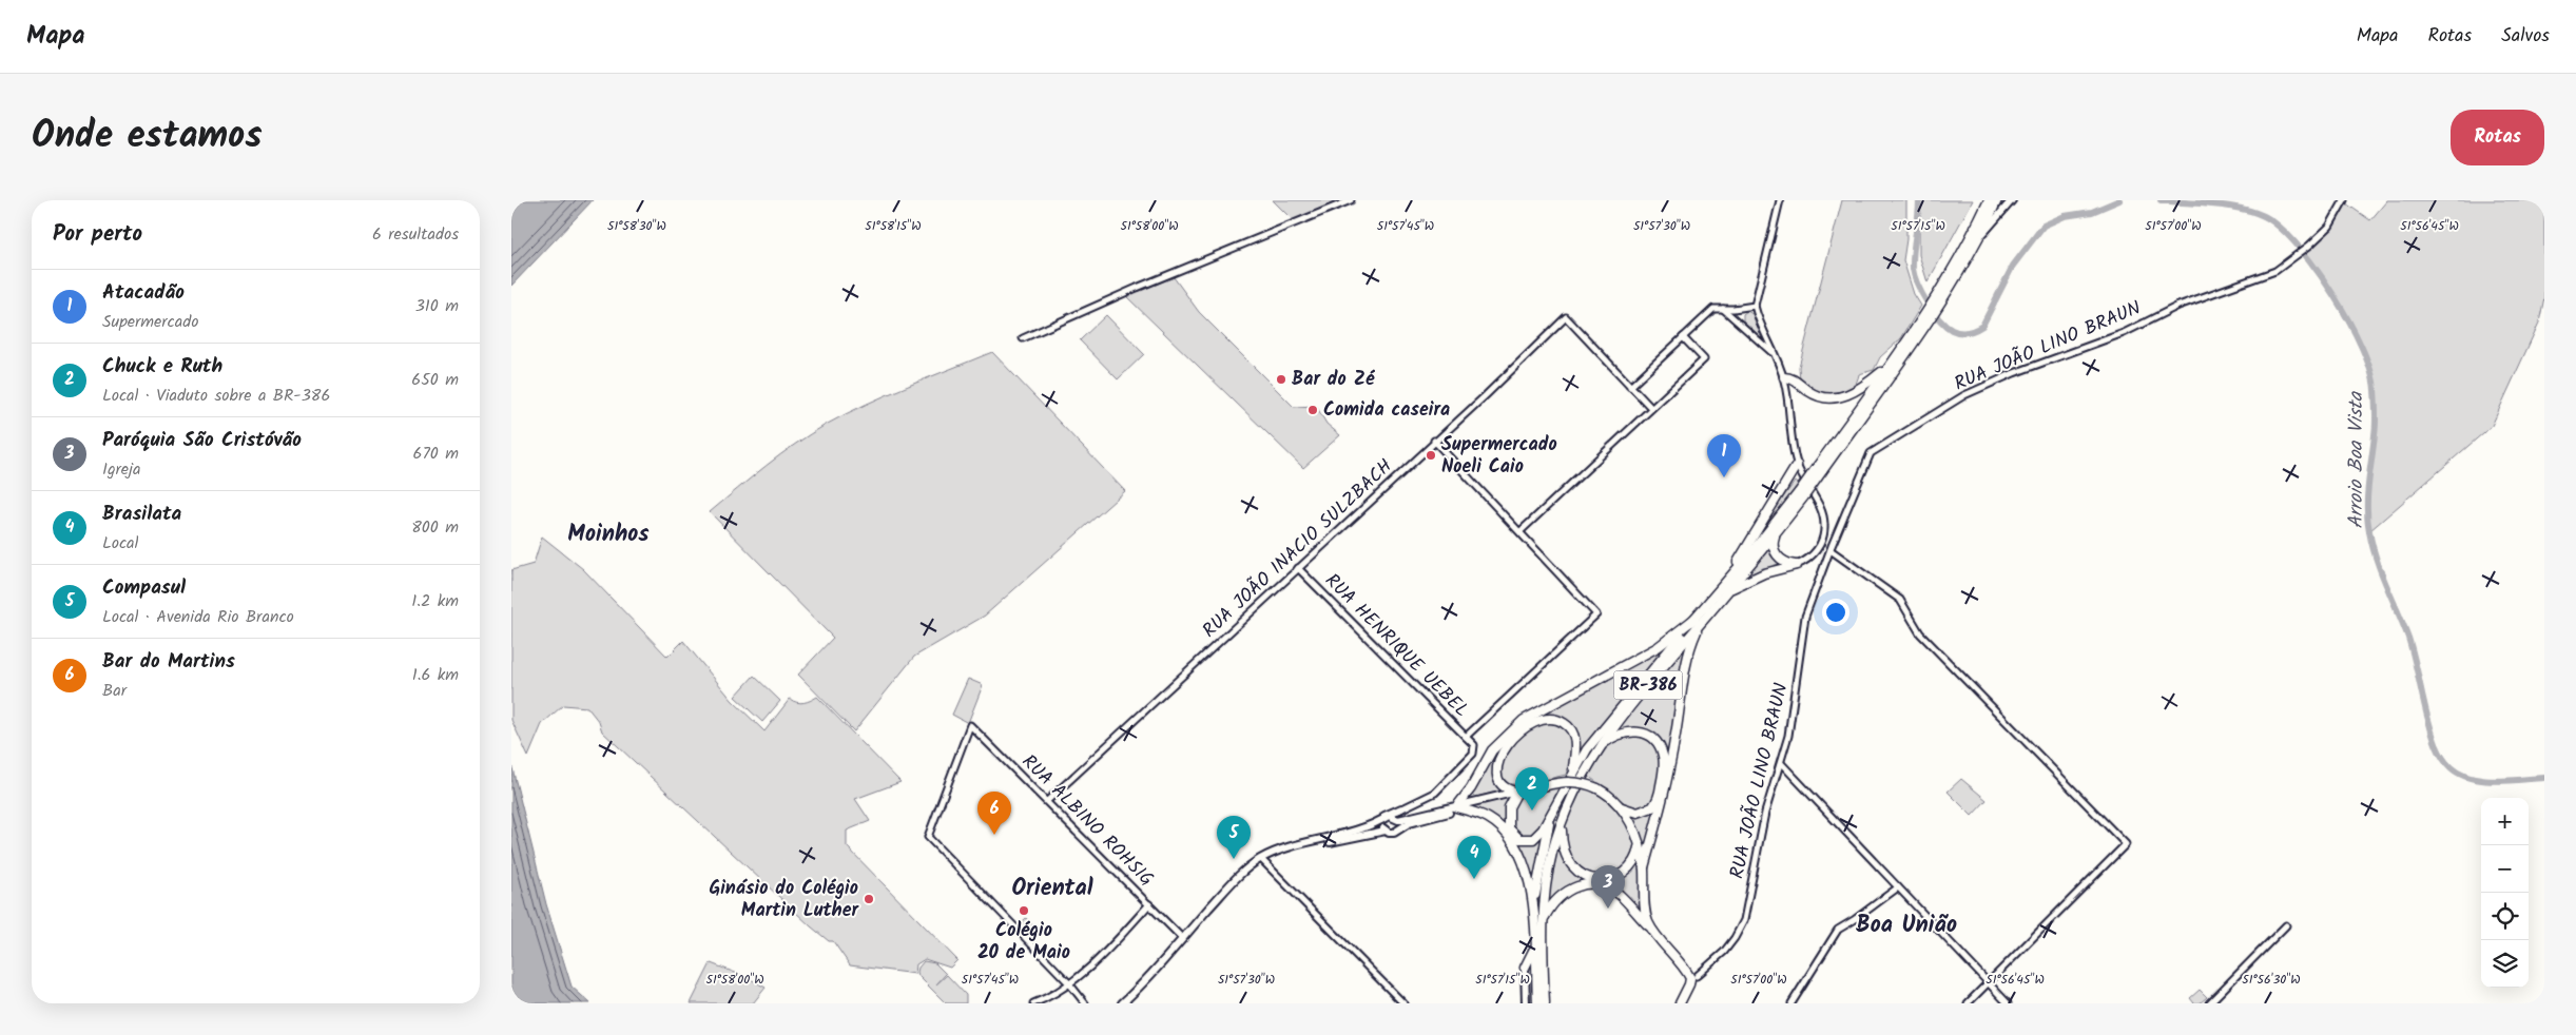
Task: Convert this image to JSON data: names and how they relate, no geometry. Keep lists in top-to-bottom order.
{
  "streets": {
    "highway": ["BR-386"],
    "street": [
      "RUA JOÃO LINO BRAUN",
      "RUA JOÃO INACIO SULZBACH",
      "RUA HENRIQUE UEBEL",
      "RUA ALBINO ROHSIG"
    ]
  },
  "crossings": [
    ["RUA JOÃO INACIO SULZBACH", "RUA HENRIQUE UEBEL"],
    ["RUA JOÃO INACIO SULZBACH", "RUA ALBINO ROHSIG"]
  ],
  "districts": ["Moinhos", "Oriental", "Boa União"],
  "water": ["Arroio Boa Vista"],
  "places": [
    "Bar do Zé",
    "Comida caseira",
    "Supermercado Noeli Caio",
    "Ginásio do Colégio Martin Luther",
    "Colégio 20 de Maio"
  ],
  "page": {
    "header": "Mapa",
    "nav": ["Mapa", "Rotas", "Salvos"],
    "title": "Onde estamos",
    "buttons": "Rotas",
    "heading": ["Por perto", "6 resultados"],
    "list": [
      {
        "mark": "1",
        "name": "Atacadão",
        "note": "Supermercado",
        "value": "310 m"
      },
      {
        "mark": "2",
        "name": "Chuck e Ruth",
        "note": "Local · Viaduto sobre a BR-386",
        "value": "650 m"
      },
      {
        "mark": "3",
        "name": "Paróquia São Cristóvão",
        "note": "Igreja",
        "value": "670 m"
      },
      {
        "mark": "4",
        "name": "Brasilata",
        "note": "Local",
        "value": "800 m"
      },
      {
        "mark": "5",
        "name": "Compasul",
        "note": "Local · Avenida Rio Branco",
        "value": "1.2 km"
      },
      {
        "mark": "6",
        "name": "Bar do Martins",
        "note": "Bar",
        "value": "1.6 km"
      }
    ],
    "pins": [
      "1",
      "2",
      "6",
      "5",
      "4",
      "3"
    ],
    "map_buttons": ["+", "−"]
  },
  "coordinates": [
    "51°58'30\"W",
    "51°58'15\"W",
    "51°58'00\"W",
    "51°57'45\"W",
    "51°57'30\"W",
    "51°57'15\"W",
    "51°57'00\"W",
    "51°56'45\"W",
    "51°56'30\"W"
  ]
}
